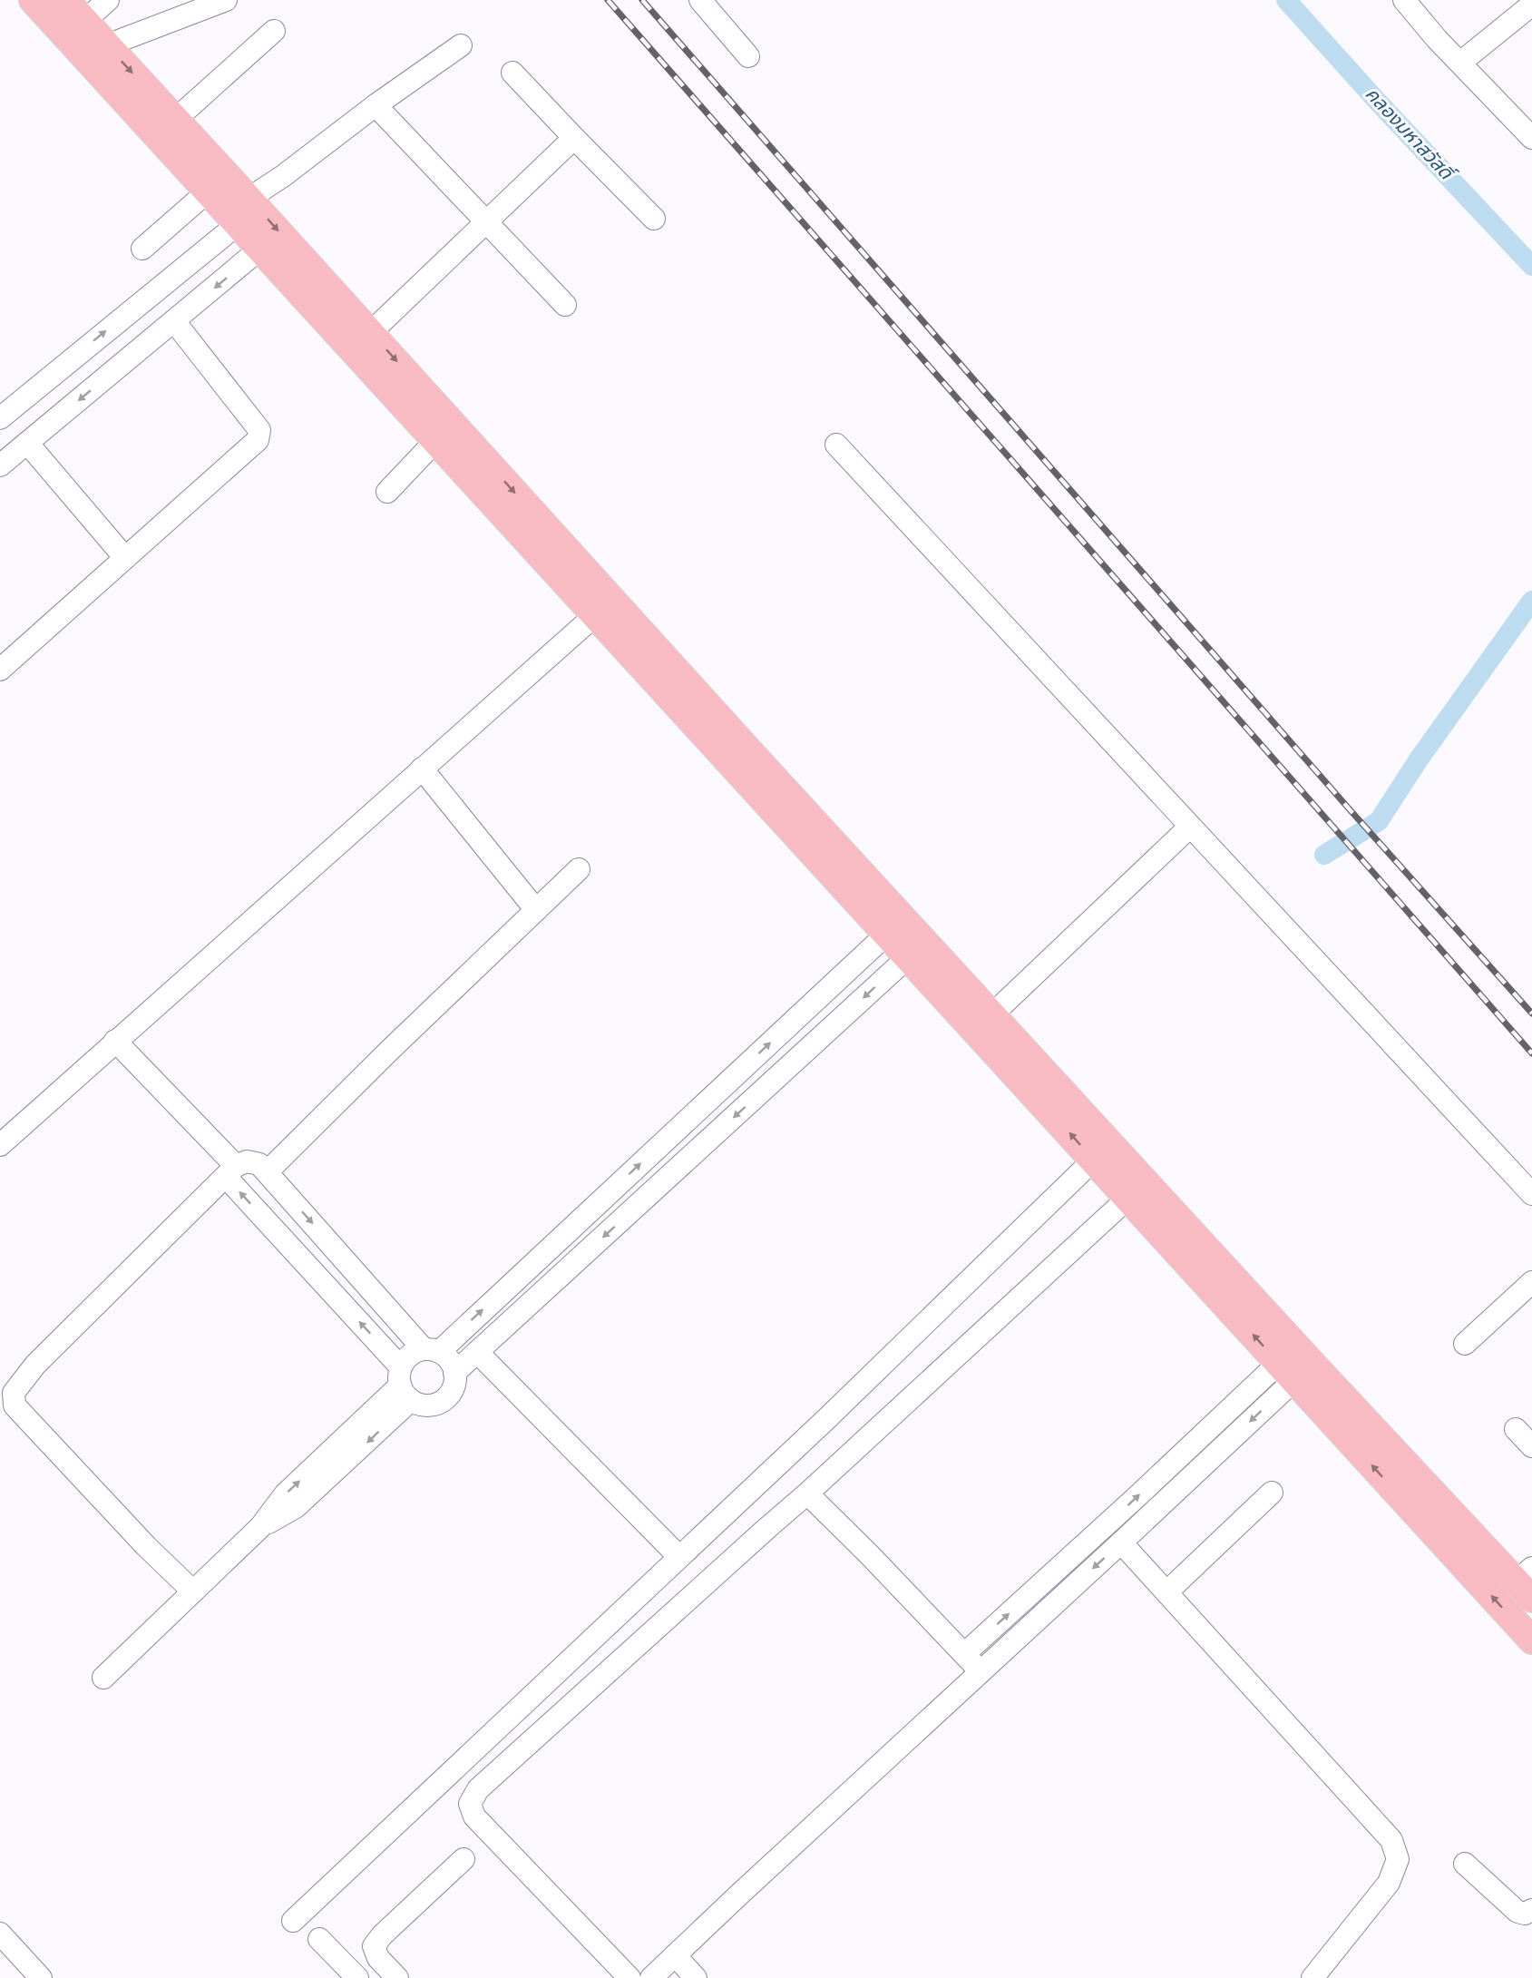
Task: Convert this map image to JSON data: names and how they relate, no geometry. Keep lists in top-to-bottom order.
{
  "water": ["คลองมหาสวัสดิ์"]
}
